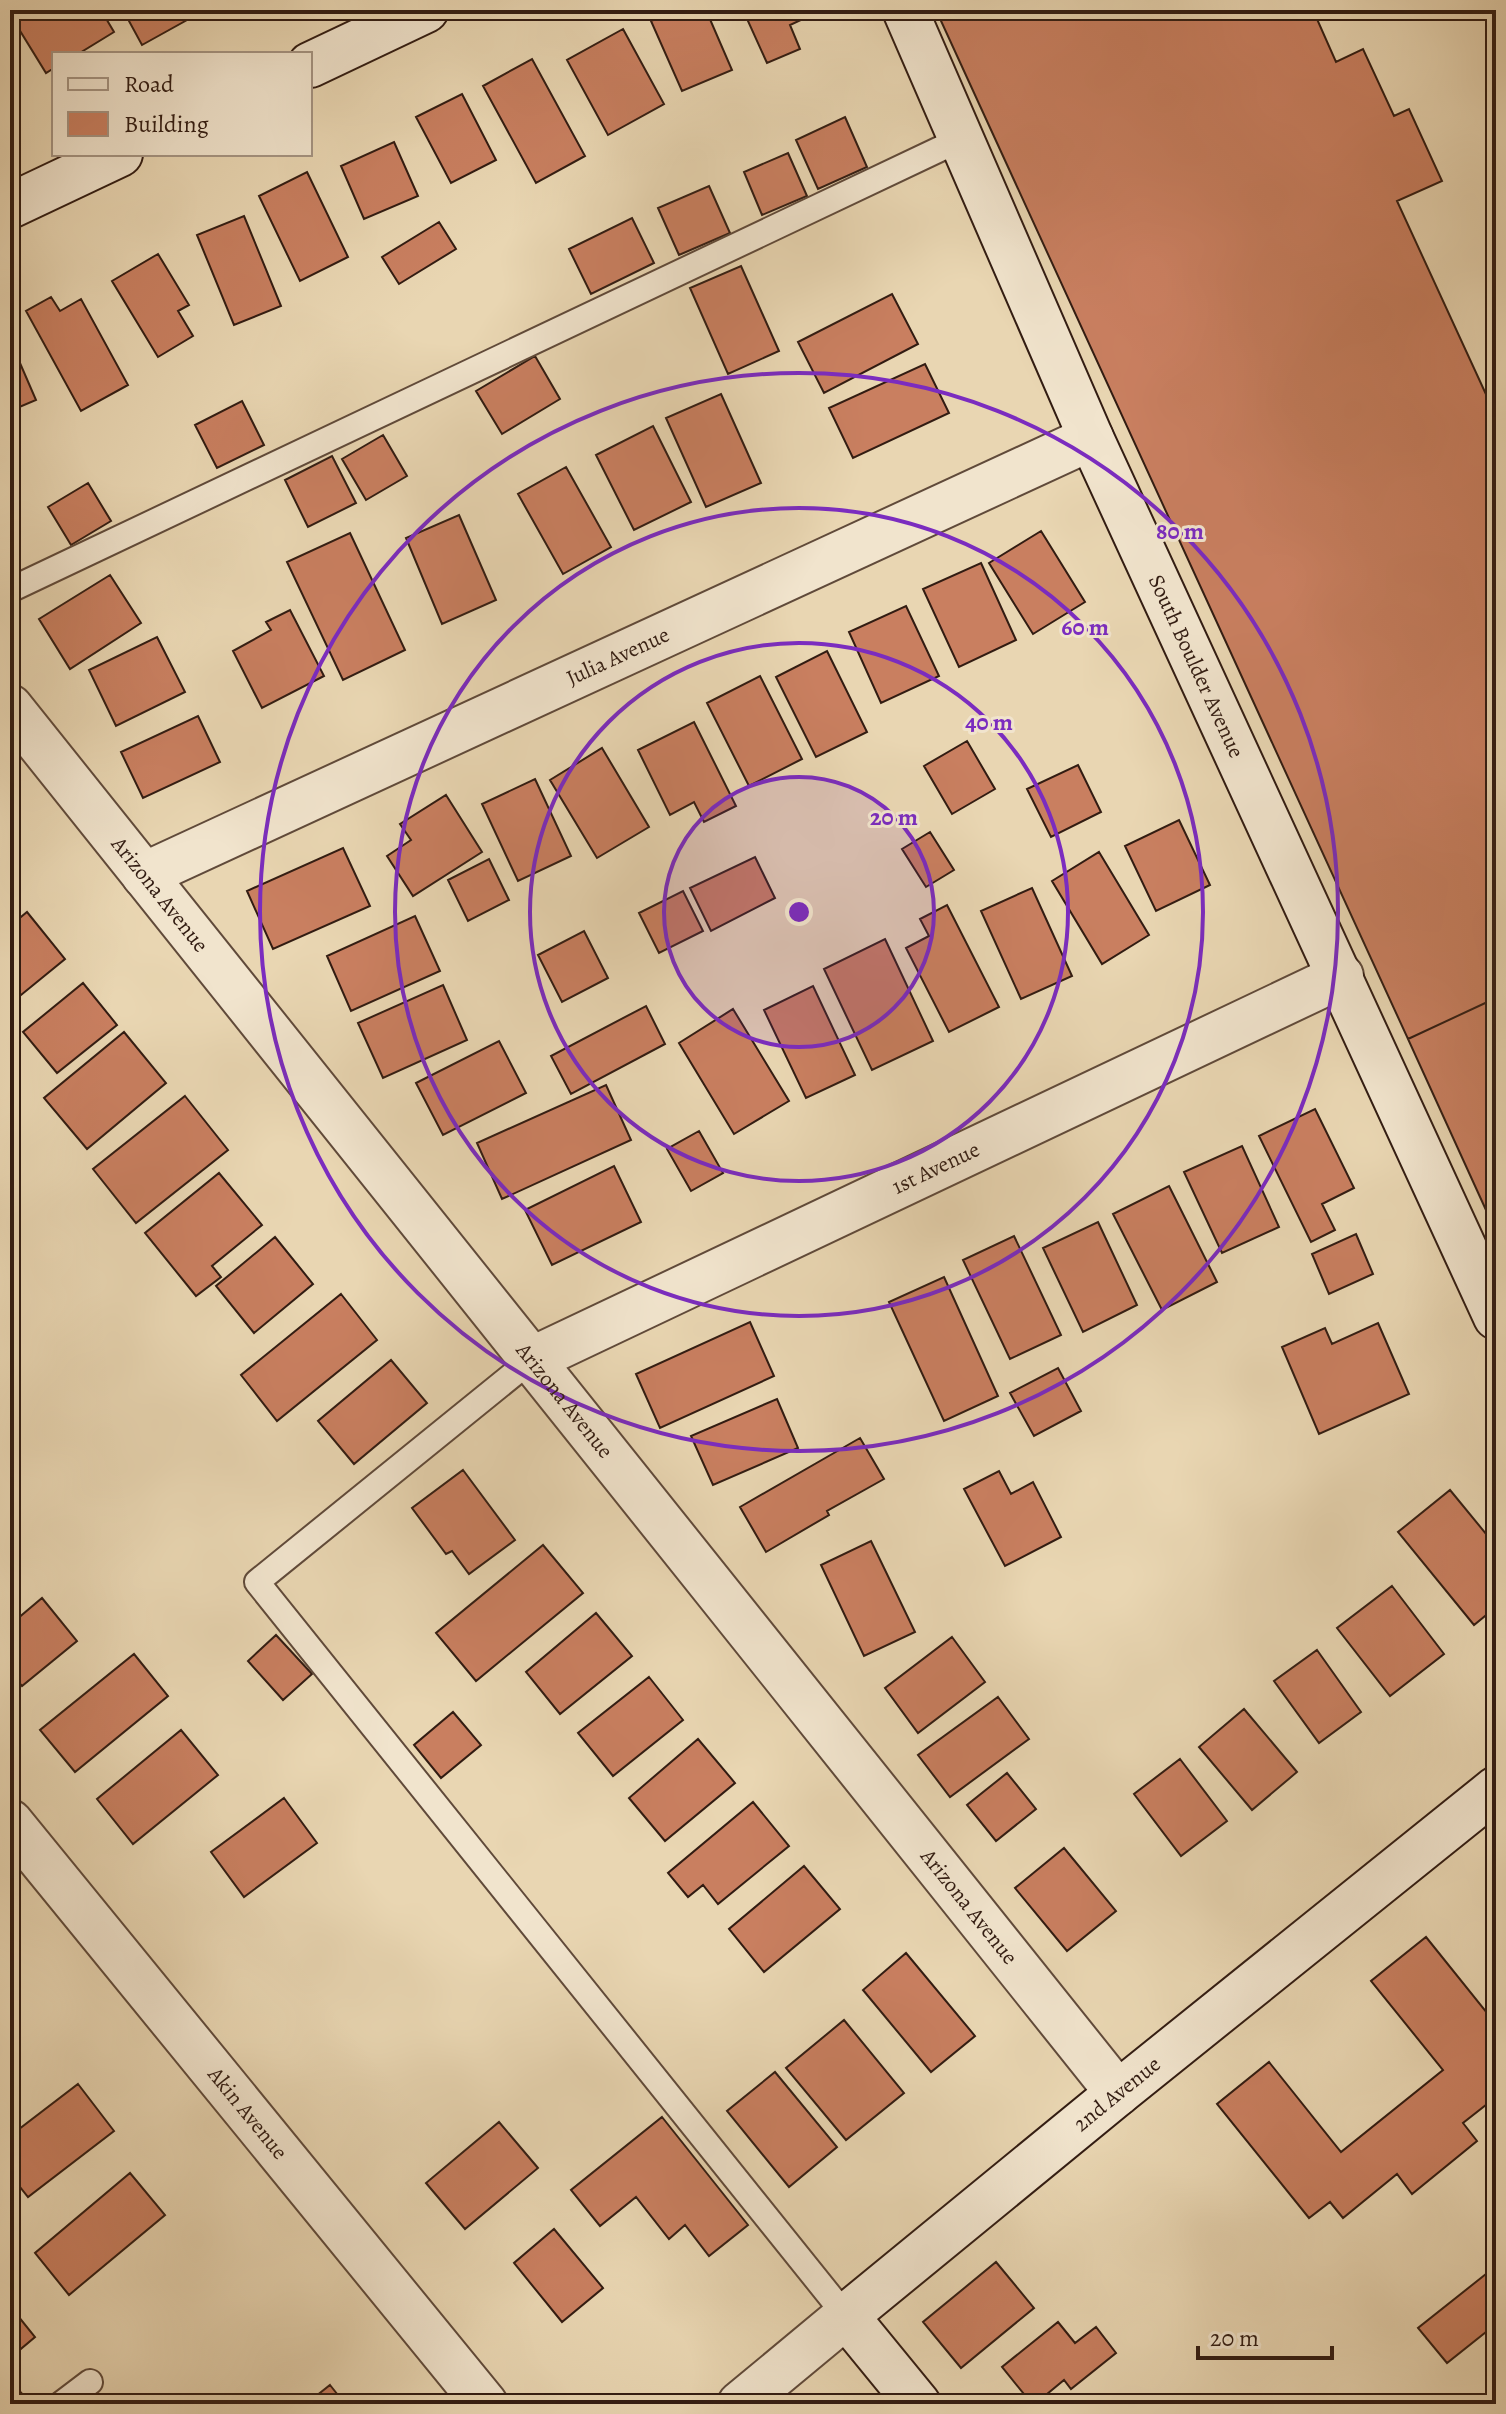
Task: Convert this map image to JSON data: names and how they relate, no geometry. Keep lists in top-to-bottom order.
{
  "streets": {
    "street": [
      "Julia Avenue",
      "South Boulder Avenue",
      "Arizona Avenue",
      "1st Avenue",
      "2nd Avenue",
      "Akin Avenue"
    ]
  },
  "crossings": [
    ["Julia Avenue", "South Boulder Avenue"],
    ["Julia Avenue", "Arizona Avenue"],
    ["South Boulder Avenue", "1st Avenue"],
    ["Arizona Avenue", "1st Avenue"],
    ["Arizona Avenue", "2nd Avenue"]
  ],
  "legend": ["Road", "Building"],
  "scale_bar": "20 m",
  "rings": [
    "80 m",
    "60 m",
    "40 m",
    "20 m"
  ]
}
